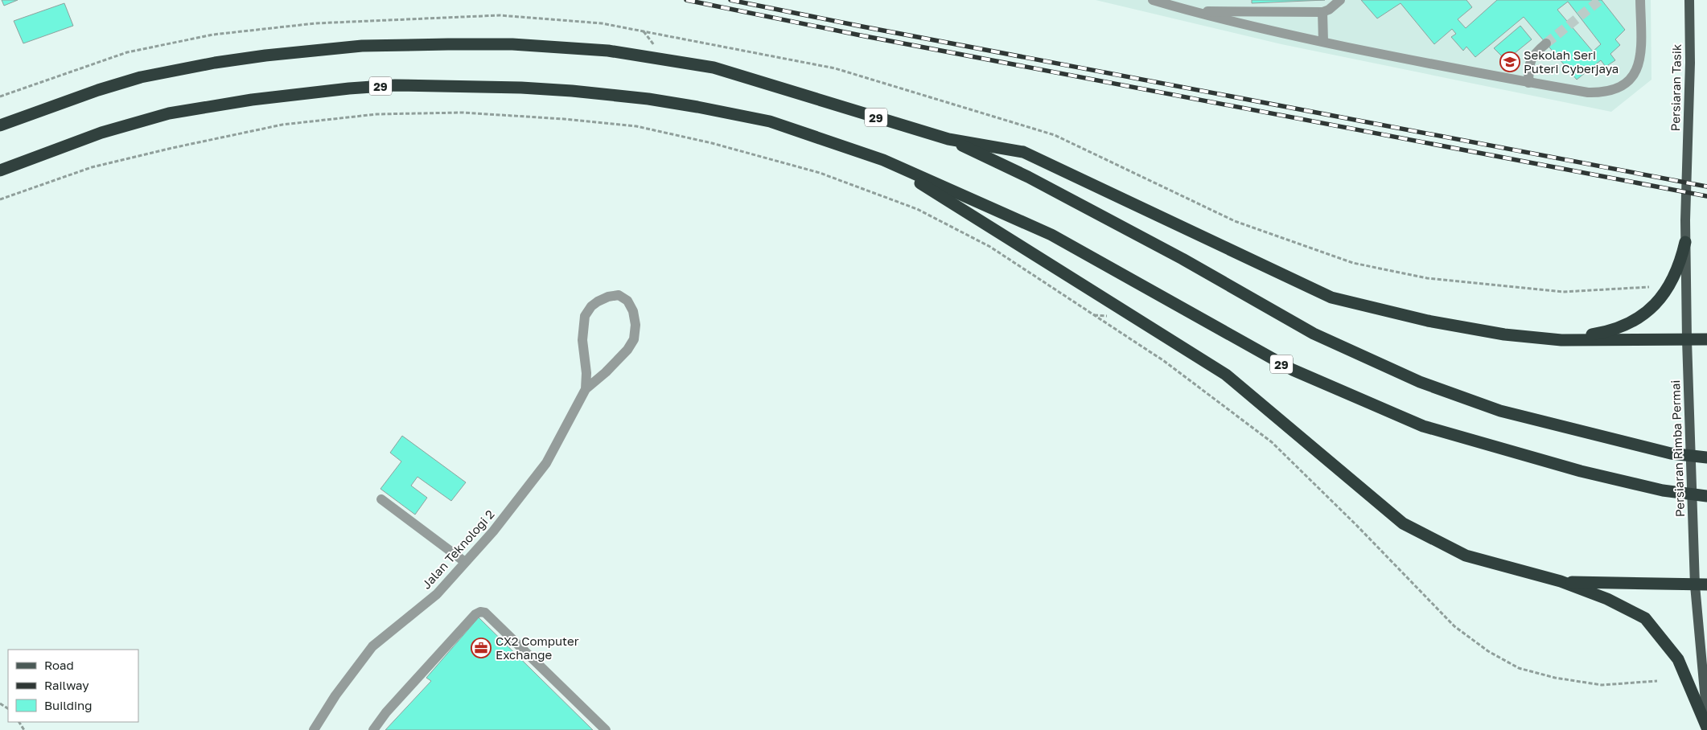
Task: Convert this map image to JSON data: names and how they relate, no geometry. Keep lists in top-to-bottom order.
{
  "streets": {
    "highway": ["29"],
    "main road": ["Persiaran Tasik", "Persiaran Rimba Permai"],
    "street": ["Jalan Teknologi 2"]
  },
  "crossings": [
    ["Persiaran Tasik", "Persiaran Rimba Permai"]
  ],
  "places": {
    "school or university": ["Sekolah Seri Puteri Cyberjaya"],
    "office": ["CX2 Computer Exchange"]
  },
  "legend": ["Road", "Railway", "Building"]
}
